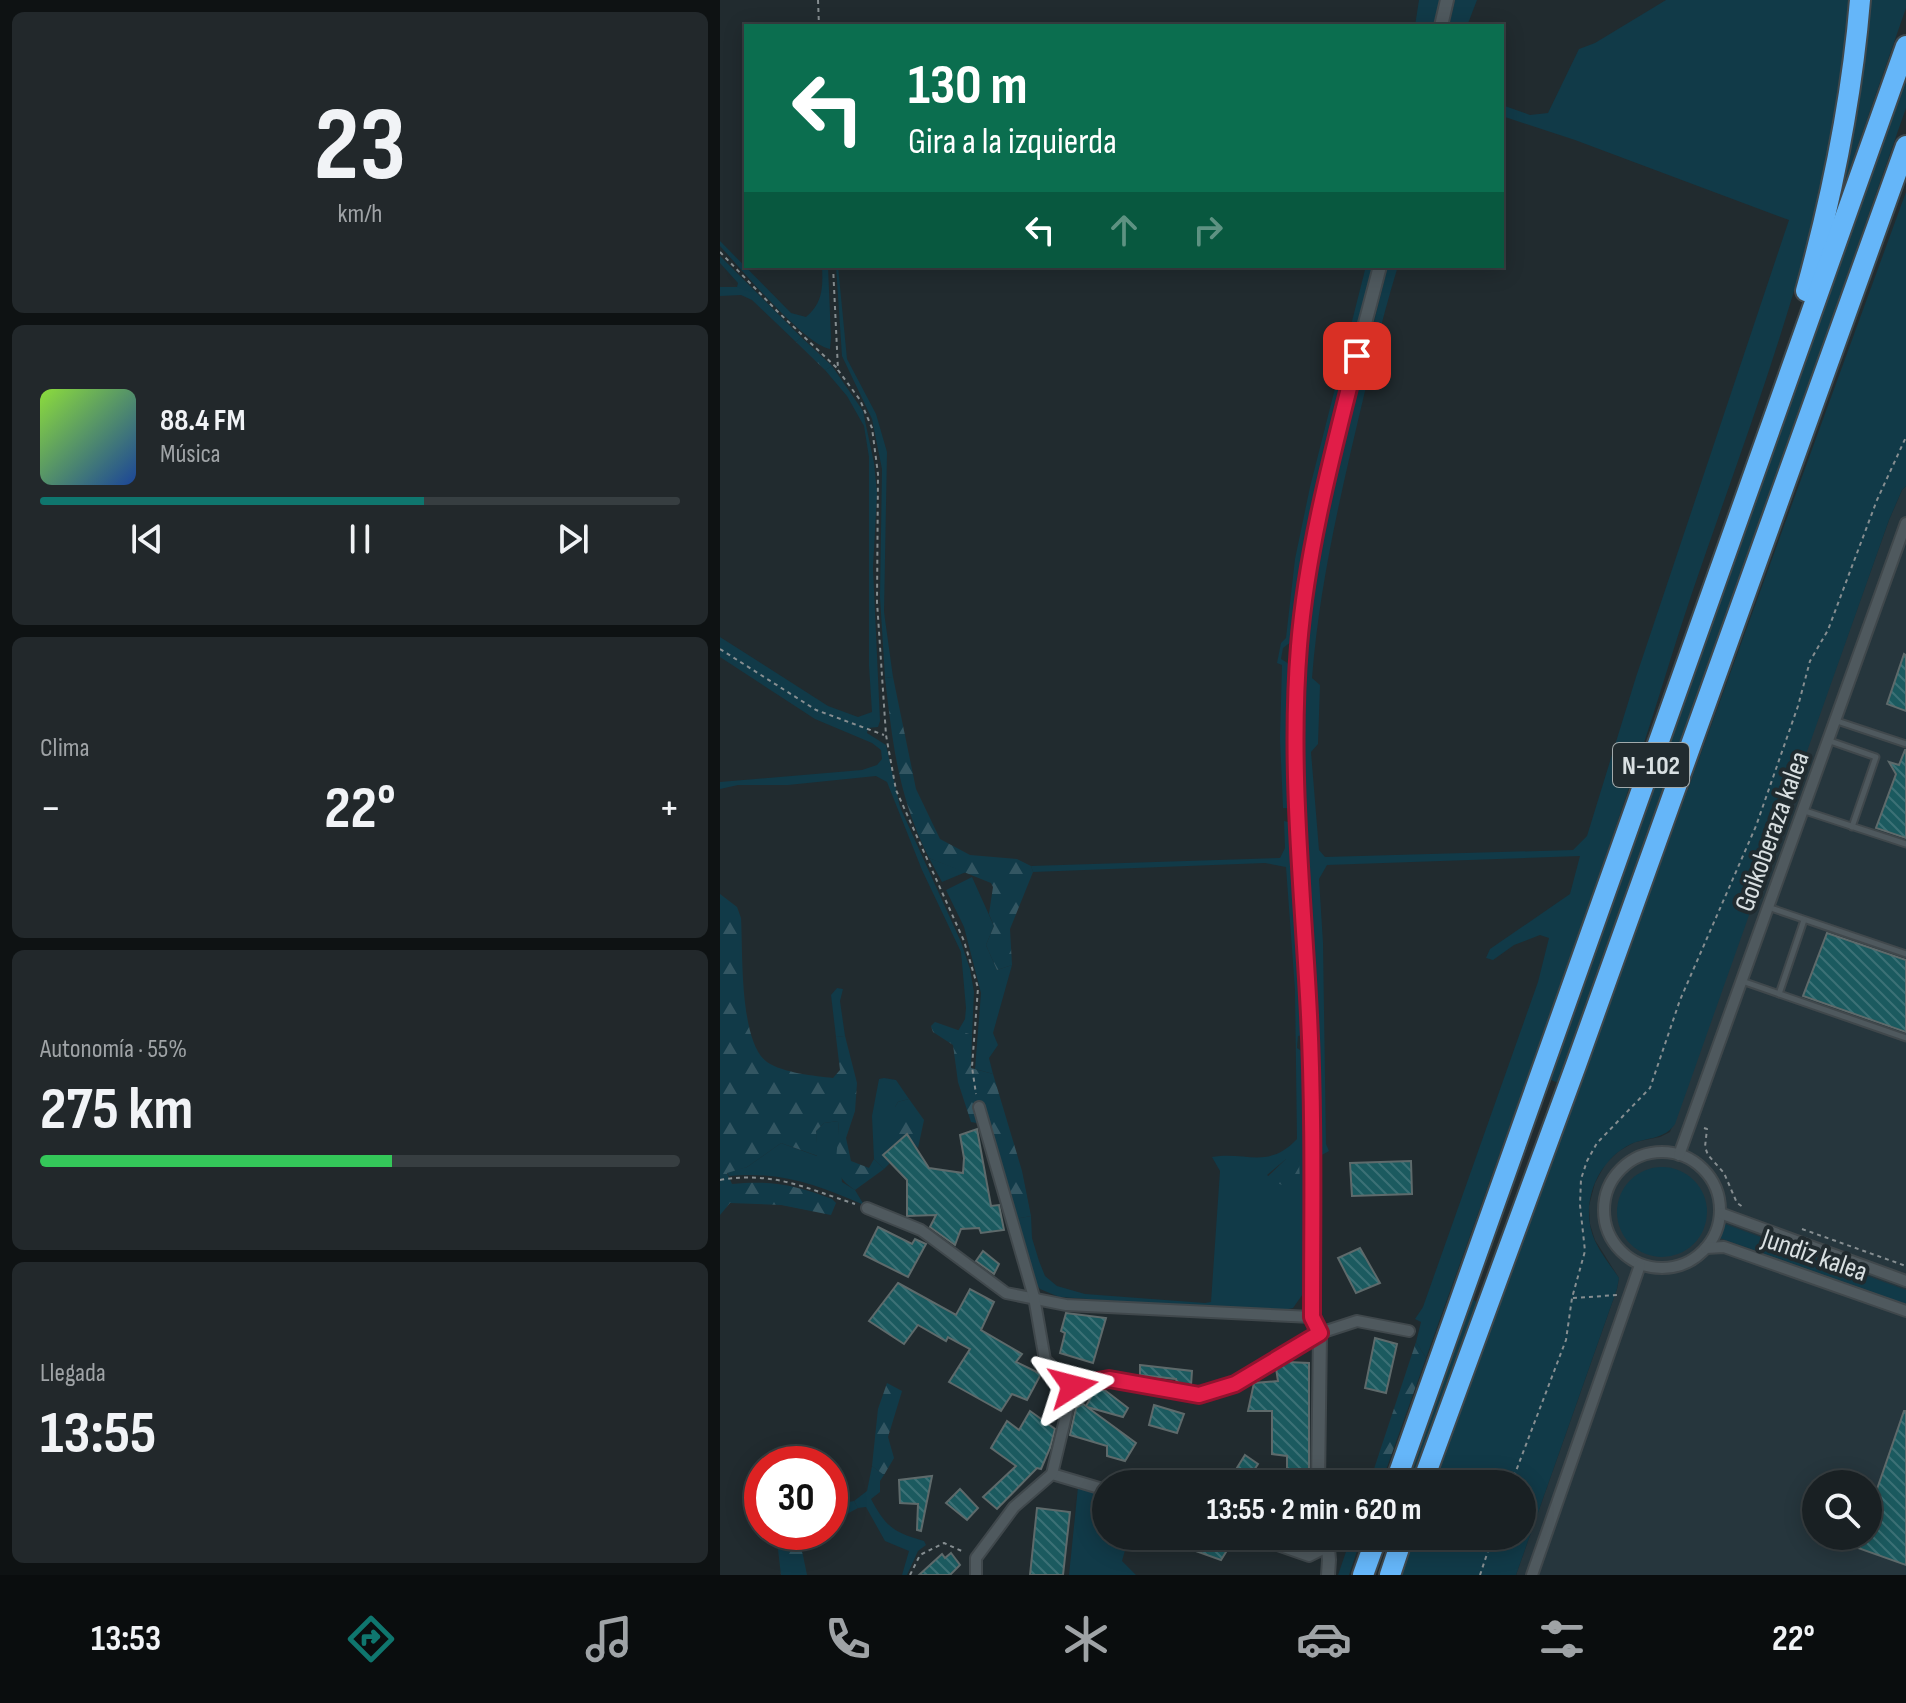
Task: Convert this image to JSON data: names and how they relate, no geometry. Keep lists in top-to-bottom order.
{
  "streets": {
    "highway": ["N-102"],
    "street": ["Goikoberaza kalea", "Jundiz kalea"]
  },
  "crossings": [
    ["Goikoberaza kalea", "Jundiz kalea"]
  ],
  "page": {
    "tile": [
      ["23", "km/h"],
      "Clima",
      ["Autonomía · 55%", "275 km"],
      ["Llegada", "13:55"]
    ],
    "turn": ["130 m", "Gira a la izquierda"],
    "song": ["88.4 FM", "Música"],
    "heat": ["−", "22°", "+"],
    "limit": "30",
    "trip": "13:55 · 2 min · 620 m",
    "tabs": ["13:53", "22°"]
  }
}
